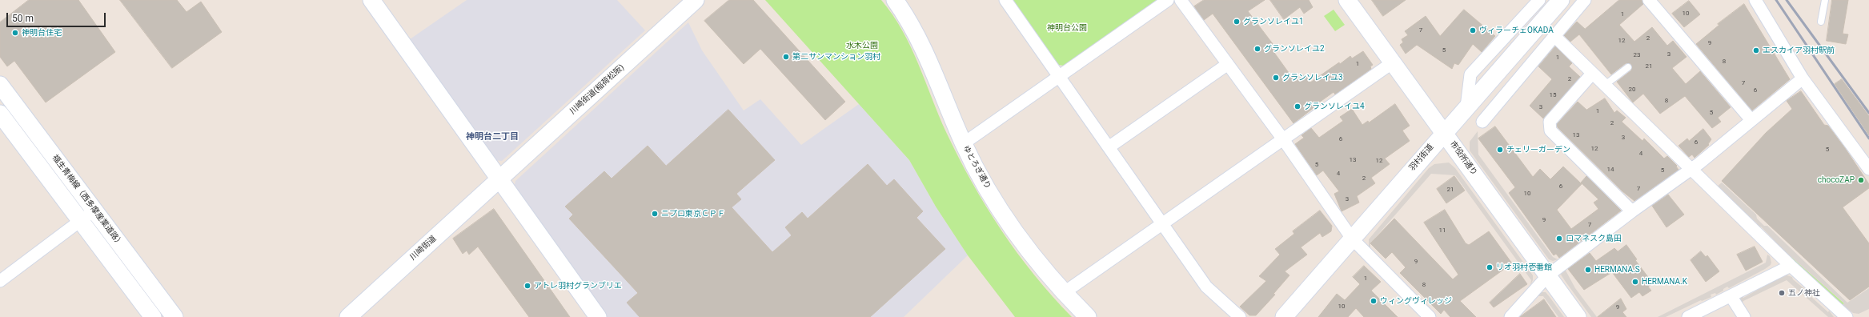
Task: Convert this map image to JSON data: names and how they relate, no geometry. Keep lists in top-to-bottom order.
{
  "streets": {
    "street": [
      "川崎街道(稲荷松阪)",
      "羽村街道",
      "市役所通り",
      "ゆとろぎ通り",
      "福生青梅線（西多摩産業道路）",
      "川崎街道"
    ]
  },
  "crossings": [
    ["川崎街道(稲荷松阪)", "川崎街道"],
    ["羽村街道", "市役所通り"]
  ],
  "districts": ["神明台二丁目"],
  "parks": ["神明台公園", "水木公園"],
  "places": [
    "グランソレイユ1",
    "ヴィラーチェOKADA",
    "神明台住宅",
    "グランソレイユ2",
    "エスカイア羽村駅前",
    "第二サンマンション羽村",
    "グランソレイユ3",
    "グランソレイユ4",
    "チェリーガーデン",
    "chocoZAP",
    "ニプロ東京ＣＰＦ",
    "ロマネスク島田",
    "リオ羽村壱番館",
    "HERMANA.S",
    "HERMANA.K",
    "アトレ羽村グランブリエ",
    "五ノ神社",
    "ウィングヴィレッジ"
  ],
  "house_numbers": [
    "10",
    "1",
    "7",
    "2",
    "12",
    "9",
    "5",
    "3",
    "23",
    "1",
    "8",
    "1",
    "21",
    "2",
    "7",
    "20",
    "6",
    "15",
    "8",
    "3",
    "1",
    "5",
    "2",
    "13",
    "3",
    "6",
    "6",
    "12",
    "5",
    "4",
    "13",
    "12",
    "5",
    "14",
    "5",
    "4",
    "2",
    "6",
    "7",
    "21",
    "10",
    "3",
    "9",
    "7",
    "11",
    "9",
    "1",
    "8",
    "10",
    "9"
  ],
  "scale_bar": "50 m"
}
